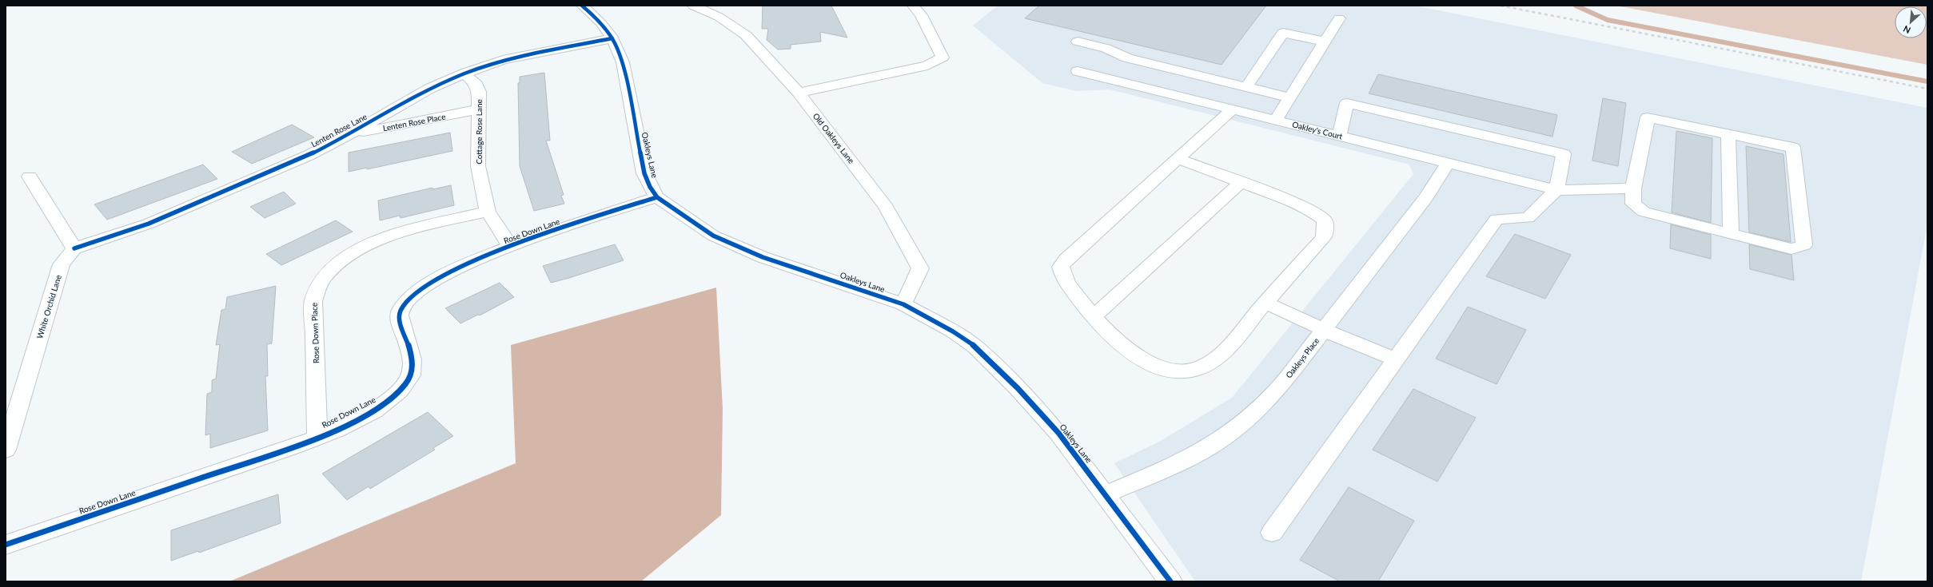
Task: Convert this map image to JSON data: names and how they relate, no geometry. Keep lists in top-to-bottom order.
{
  "streets": {
    "street": [
      "Lenten Rose Place",
      "Lenten Rose Lane",
      "Oakley's Court",
      "Cottage Rose Lane",
      "Old Oakleys Lane",
      "Oakleys Lane",
      "Rose Down Lane",
      "White Orchid Lane",
      "Rose Down Place",
      "Oakleys Place"
    ]
  },
  "crossings": [
    ["Lenten Rose Place", "Lenten Rose Lane"],
    ["Lenten Rose Place", "Cottage Rose Lane"],
    ["Lenten Rose Lane", "Cottage Rose Lane"],
    ["Lenten Rose Lane", "Oakleys Lane"],
    ["Lenten Rose Lane", "White Orchid Lane"],
    ["Oakley's Court", "Oakleys Place"],
    ["Cottage Rose Lane", "Rose Down Lane"],
    ["Cottage Rose Lane", "Rose Down Place"],
    ["Old Oakleys Lane", "Oakleys Lane"],
    ["Oakleys Lane", "Rose Down Lane"],
    ["Oakleys Lane", "Oakleys Place"],
    ["Rose Down Lane", "Rose Down Place"]
  ],
  "north": "bottom left"
}
